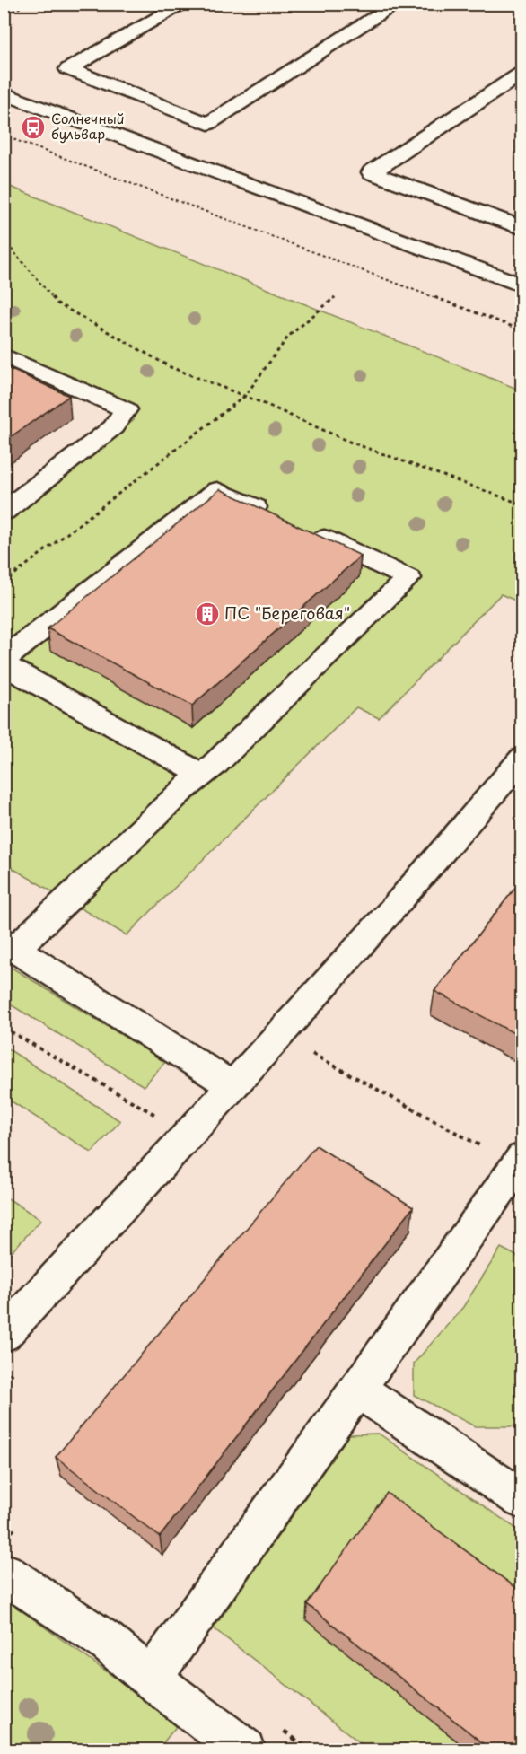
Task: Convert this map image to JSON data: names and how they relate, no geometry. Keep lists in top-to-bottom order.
{
  "places": {
    "bus stop": ["Солнечный бульвар"],
    "building": ["ПС \"Береговая\""]
  }
}
